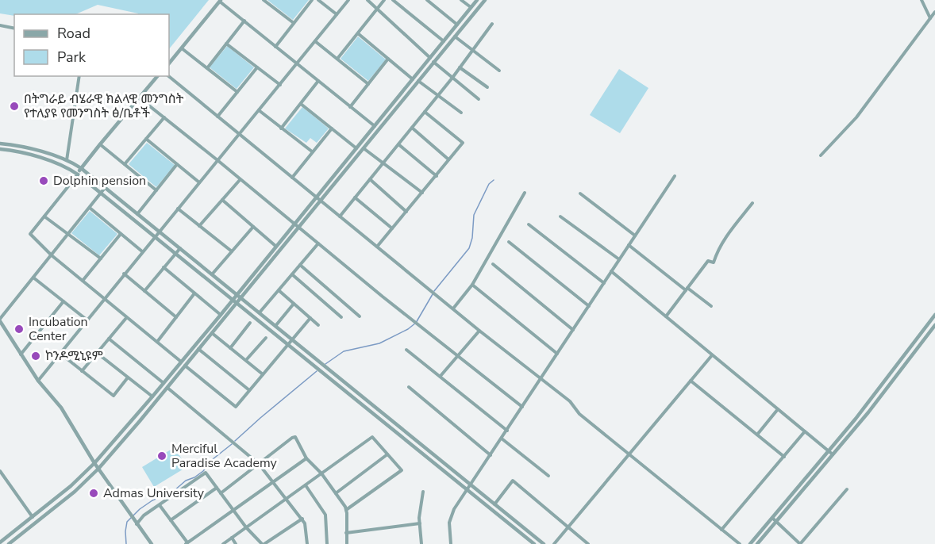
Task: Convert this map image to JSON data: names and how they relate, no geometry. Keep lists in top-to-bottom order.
{
  "places": [
    "በትግራይ ብሄራዊ ክልላዊ መንግስት የተለያዩ የመንግስት ፅ/ቤቶች",
    "Dolphin pension",
    "Incubation Center",
    "ኮንዶሚኒዩም",
    "Merciful Paradise Academy",
    "Admas University"
  ],
  "legend": ["Road", "Park"]
}
